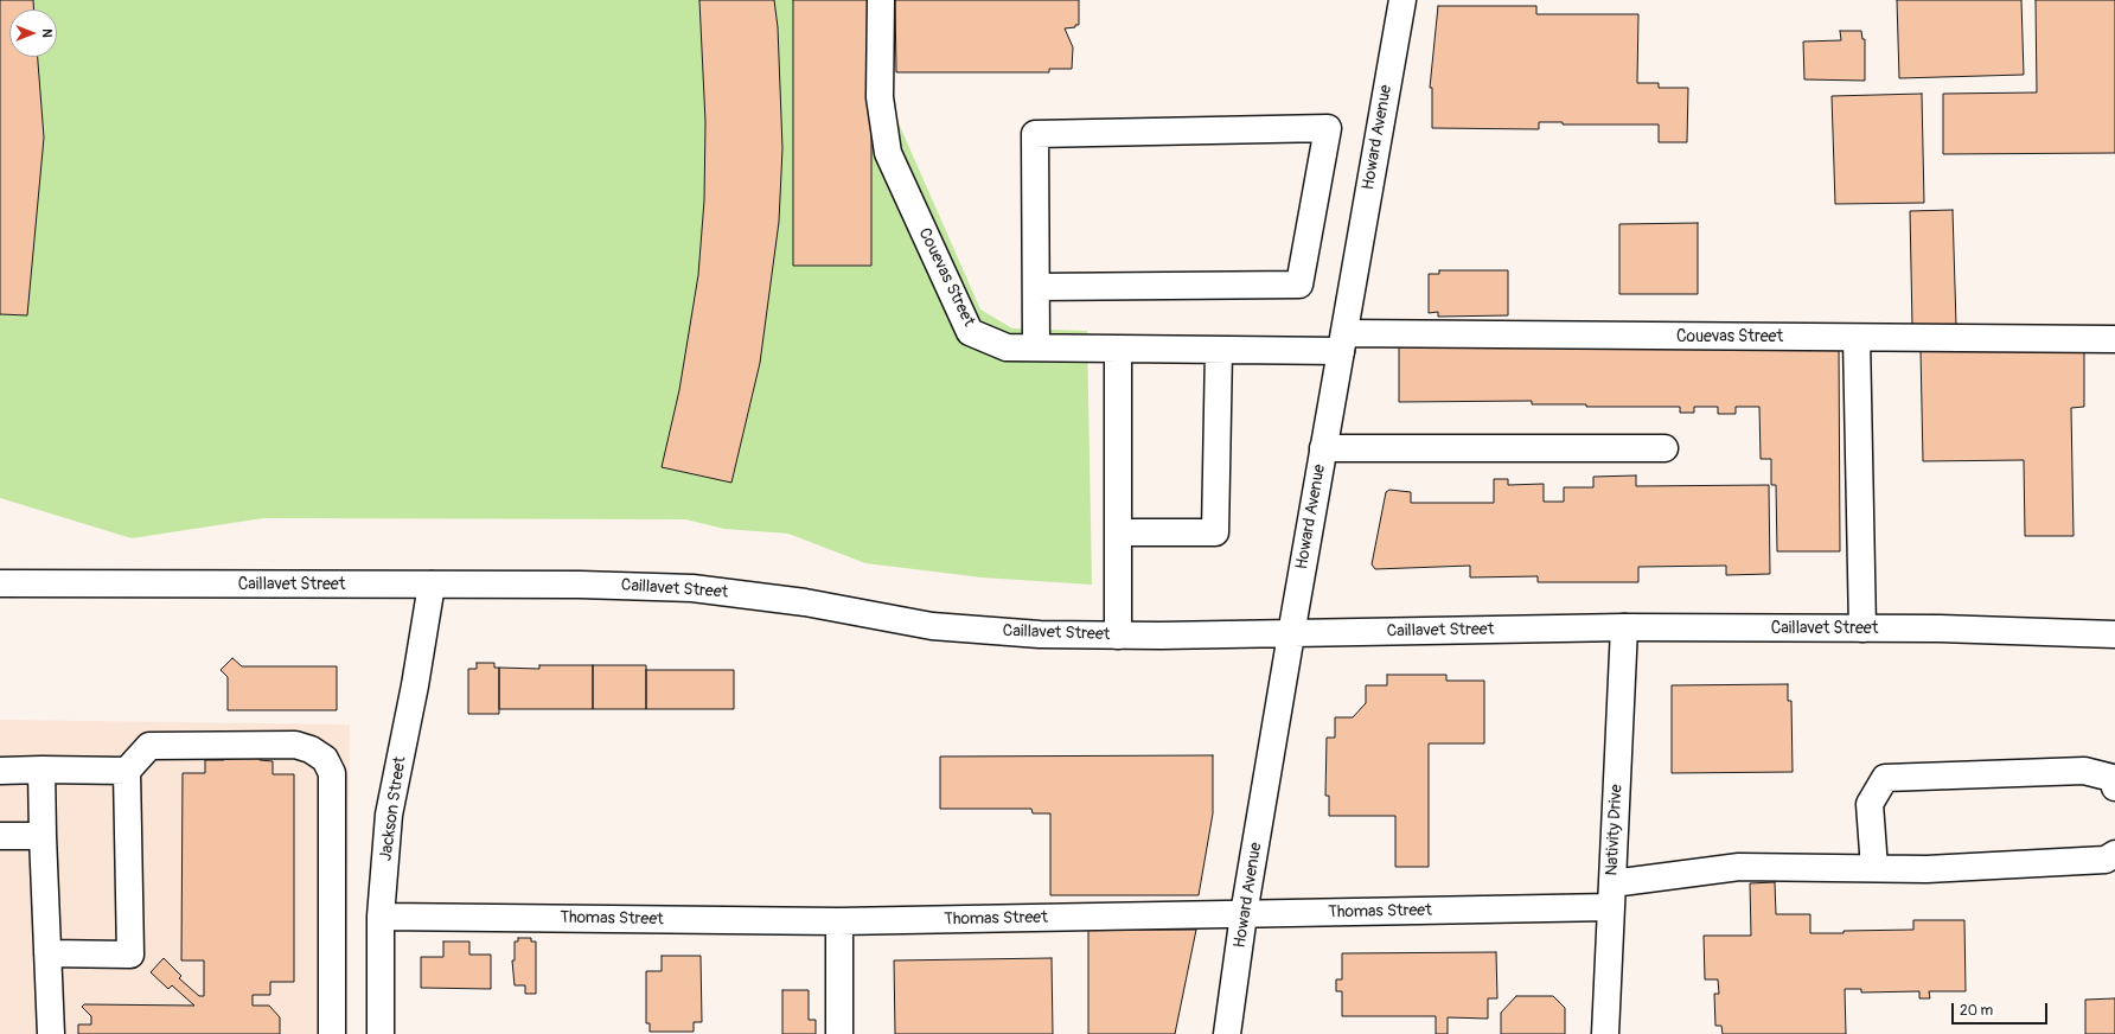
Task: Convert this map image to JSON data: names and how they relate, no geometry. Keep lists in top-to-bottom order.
{
  "streets": {
    "main road": [
      "Howard Avenue",
      "Couevas Street",
      "Caillavet Street",
      "Jackson Street",
      "Nativity Drive",
      "Thomas Street"
    ]
  },
  "crossings": [
    ["Howard Avenue", "Couevas Street"],
    ["Howard Avenue", "Caillavet Street"],
    ["Howard Avenue", "Thomas Street"],
    ["Caillavet Street", "Jackson Street"],
    ["Caillavet Street", "Nativity Drive"],
    ["Jackson Street", "Thomas Street"],
    ["Nativity Drive", "Thomas Street"]
  ],
  "scale_bar": "20 m",
  "north": "right"
}
